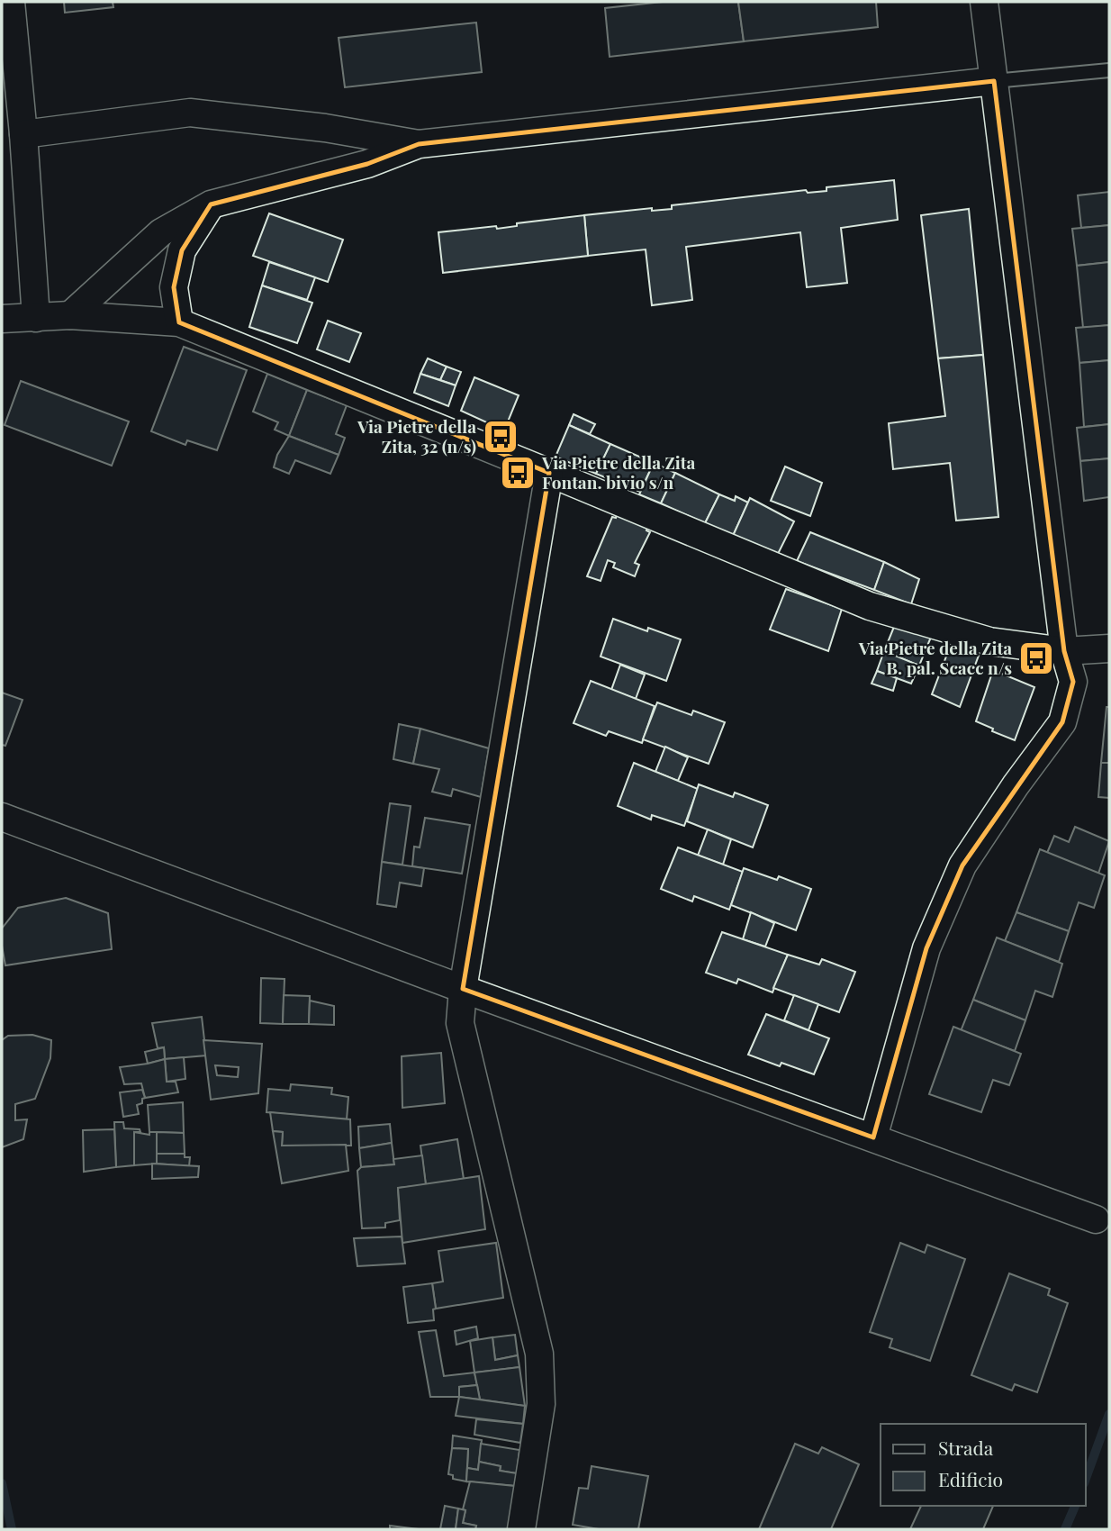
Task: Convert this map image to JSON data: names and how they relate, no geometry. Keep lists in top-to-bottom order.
{
  "places": {
    "bus stop": ["Via Pietre della Zita, 32 (n/s)", "Via Pietre della Zita Fontan. bivio s/n", "Via Pietre della Zita B. pal. Scacc n/s"]
  },
  "legend": ["Strada", "Edificio"]
}
